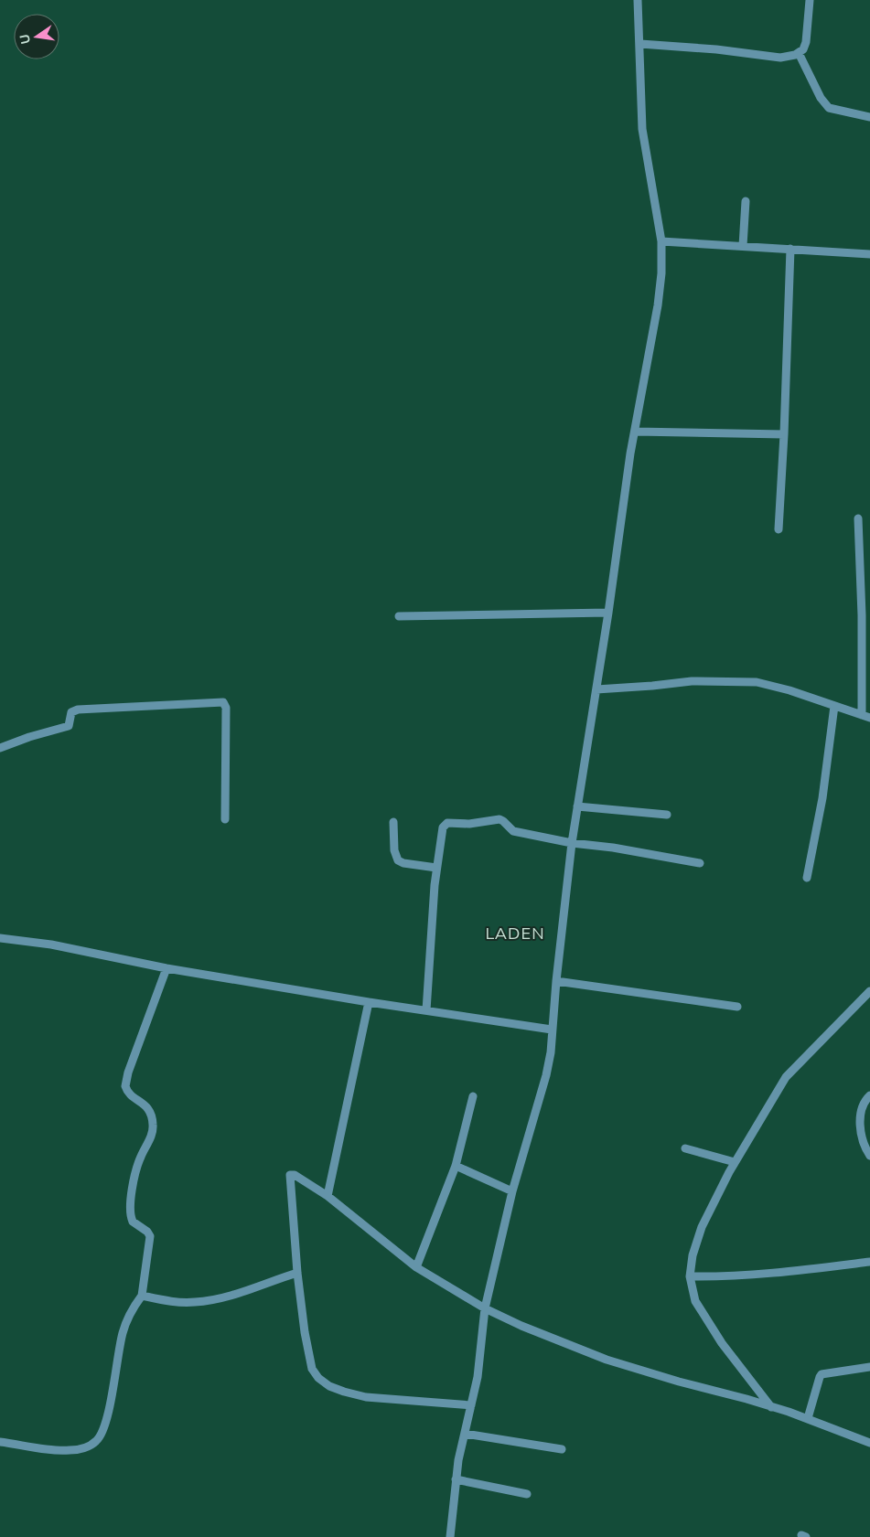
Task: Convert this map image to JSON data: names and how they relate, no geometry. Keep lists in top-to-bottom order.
{
  "districts": ["LADEN"],
  "north": "left"
}
